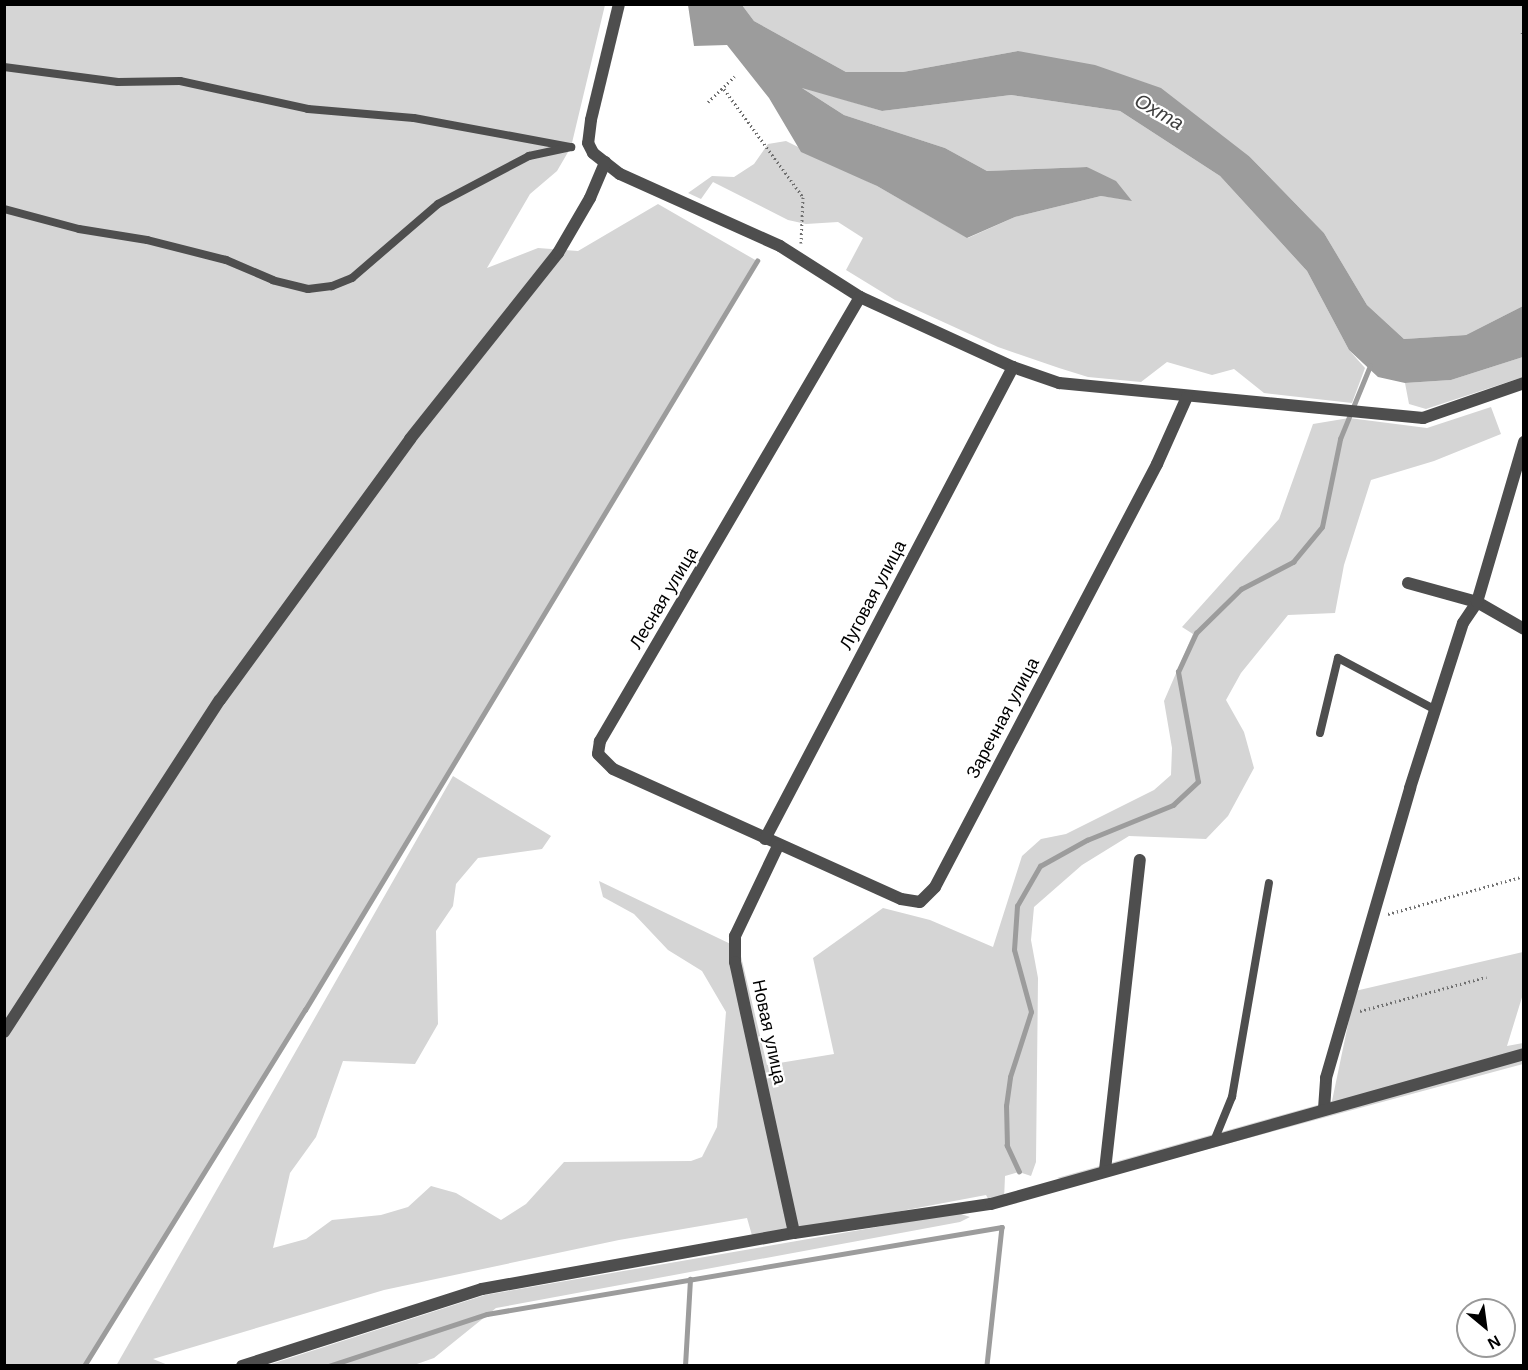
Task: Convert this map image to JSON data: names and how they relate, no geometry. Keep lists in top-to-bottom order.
{
  "streets": {
    "street": [
      "Луговая улица",
      "Лесная улица",
      "Заречная улица",
      "Новая улица"
    ]
  },
  "crossings": [
    ["Луговая улица", "Лесная улица"],
    ["Луговая улица", "Заречная улица"],
    ["Лесная улица", "Заречная улица"],
    ["Заречная улица", "Новая улица"]
  ],
  "water": ["Охта"],
  "north": "bottom right"
}
